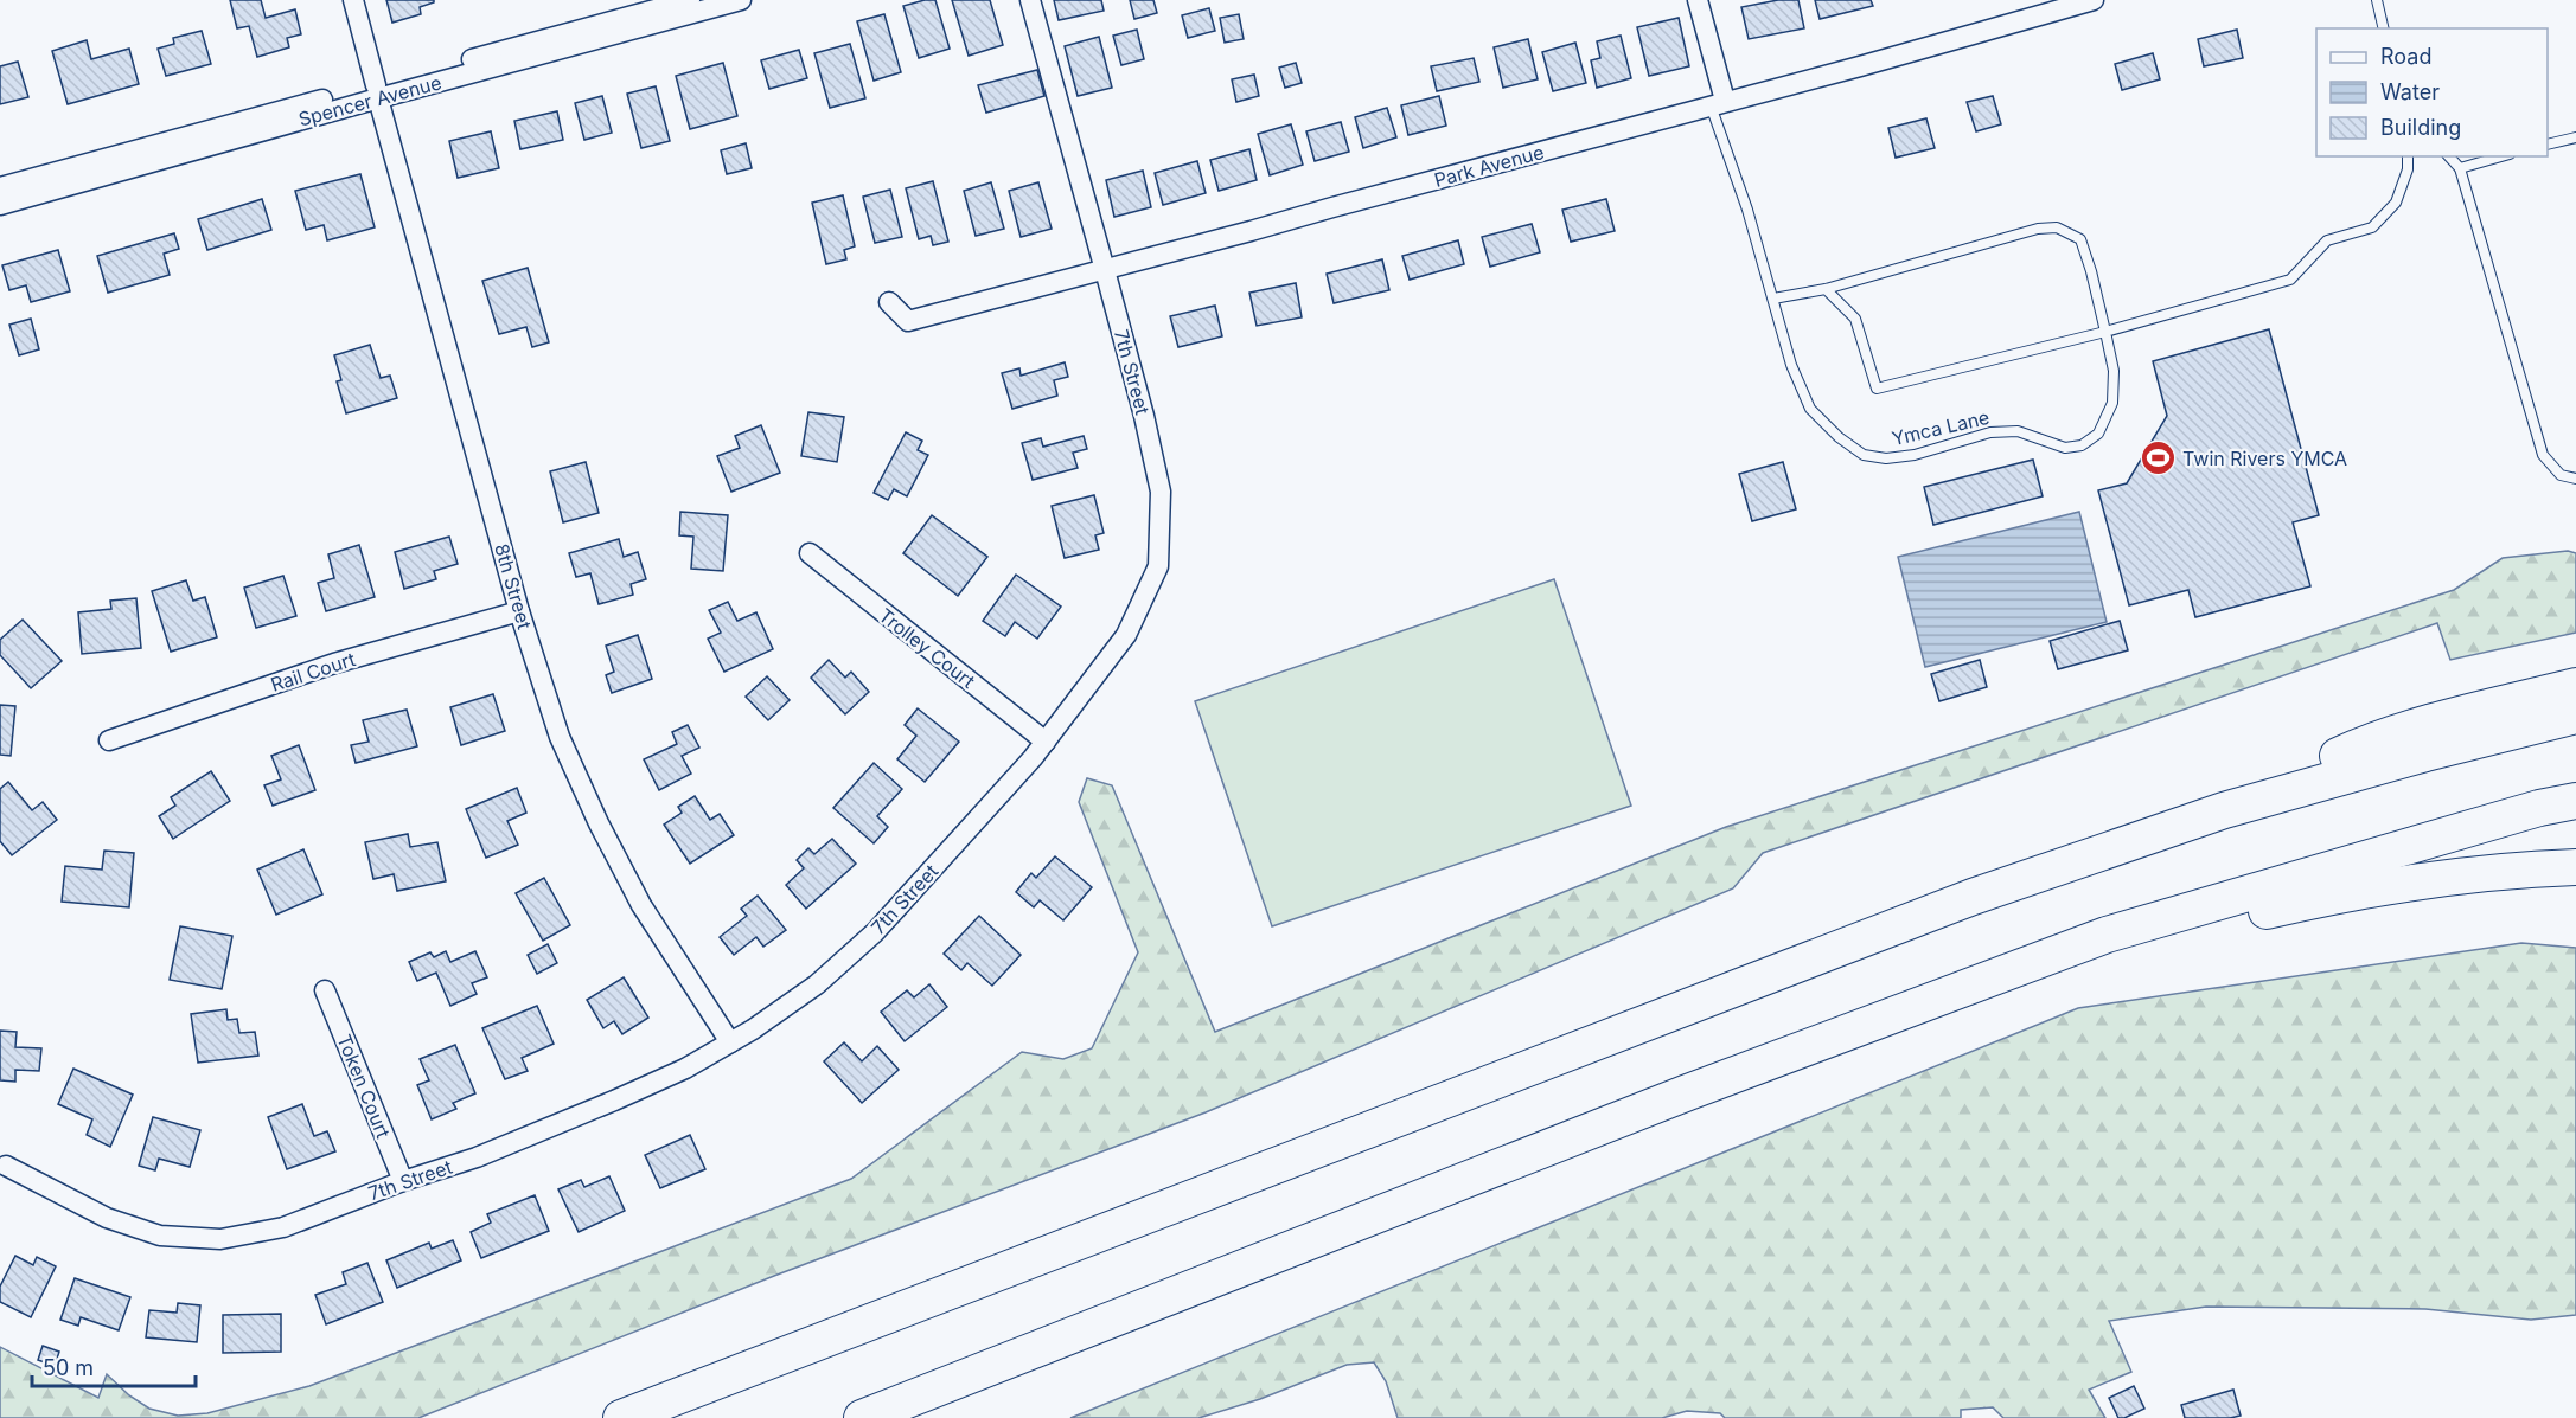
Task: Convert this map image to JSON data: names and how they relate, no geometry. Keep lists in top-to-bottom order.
{
  "streets": {
    "street": [
      "Spencer Avenue",
      "Park Avenue",
      "7th Street",
      "8th Street",
      "Trolley Court",
      "Rail Court",
      "Token Court"
    ],
    "lane": ["Ymca Lane"]
  },
  "crossings": [
    ["Spencer Avenue", "8th Street"],
    ["Park Avenue", "7th Street"],
    ["Park Avenue", "Ymca Lane"],
    ["7th Street", "8th Street"],
    ["7th Street", "Trolley Court"],
    ["7th Street", "Token Court"],
    ["8th Street", "Rail Court"]
  ],
  "places": {
    "sports": ["Twin Rivers YMCA"]
  },
  "legend": ["Road", "Water", "Building"],
  "scale_bar": "50 m"
}
